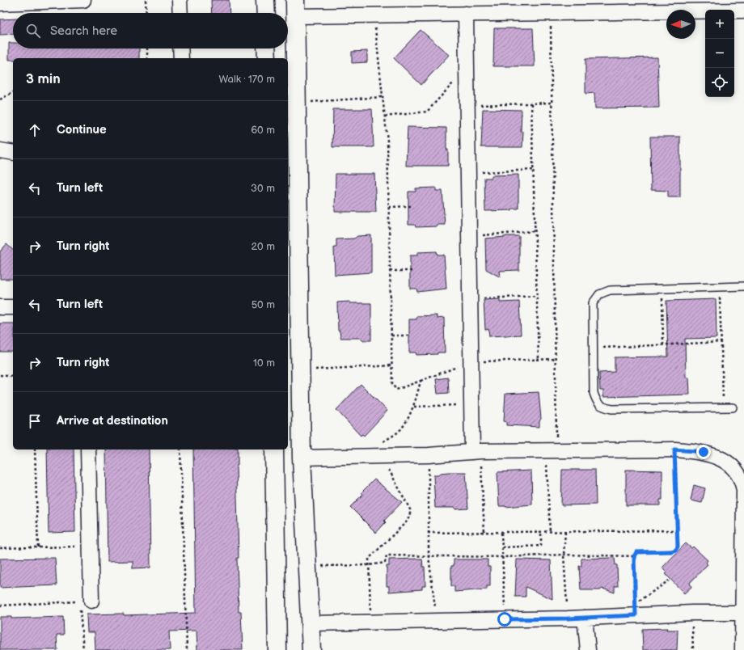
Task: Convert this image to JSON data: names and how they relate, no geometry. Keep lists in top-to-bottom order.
{
  "north": "left",
  "page": {
    "map_buttons": ["+", "−"],
    "search": "Search here",
    "heading": ["3 min", "Walk · 170 m"],
    "list": [
      ["Continue", "60 m"],
      ["Turn left", "30 m"],
      ["Turn right", "20 m"],
      ["Turn left", "50 m"],
      ["Turn right", "10 m"],
      "Arrive at destination"
    ]
  }
}
